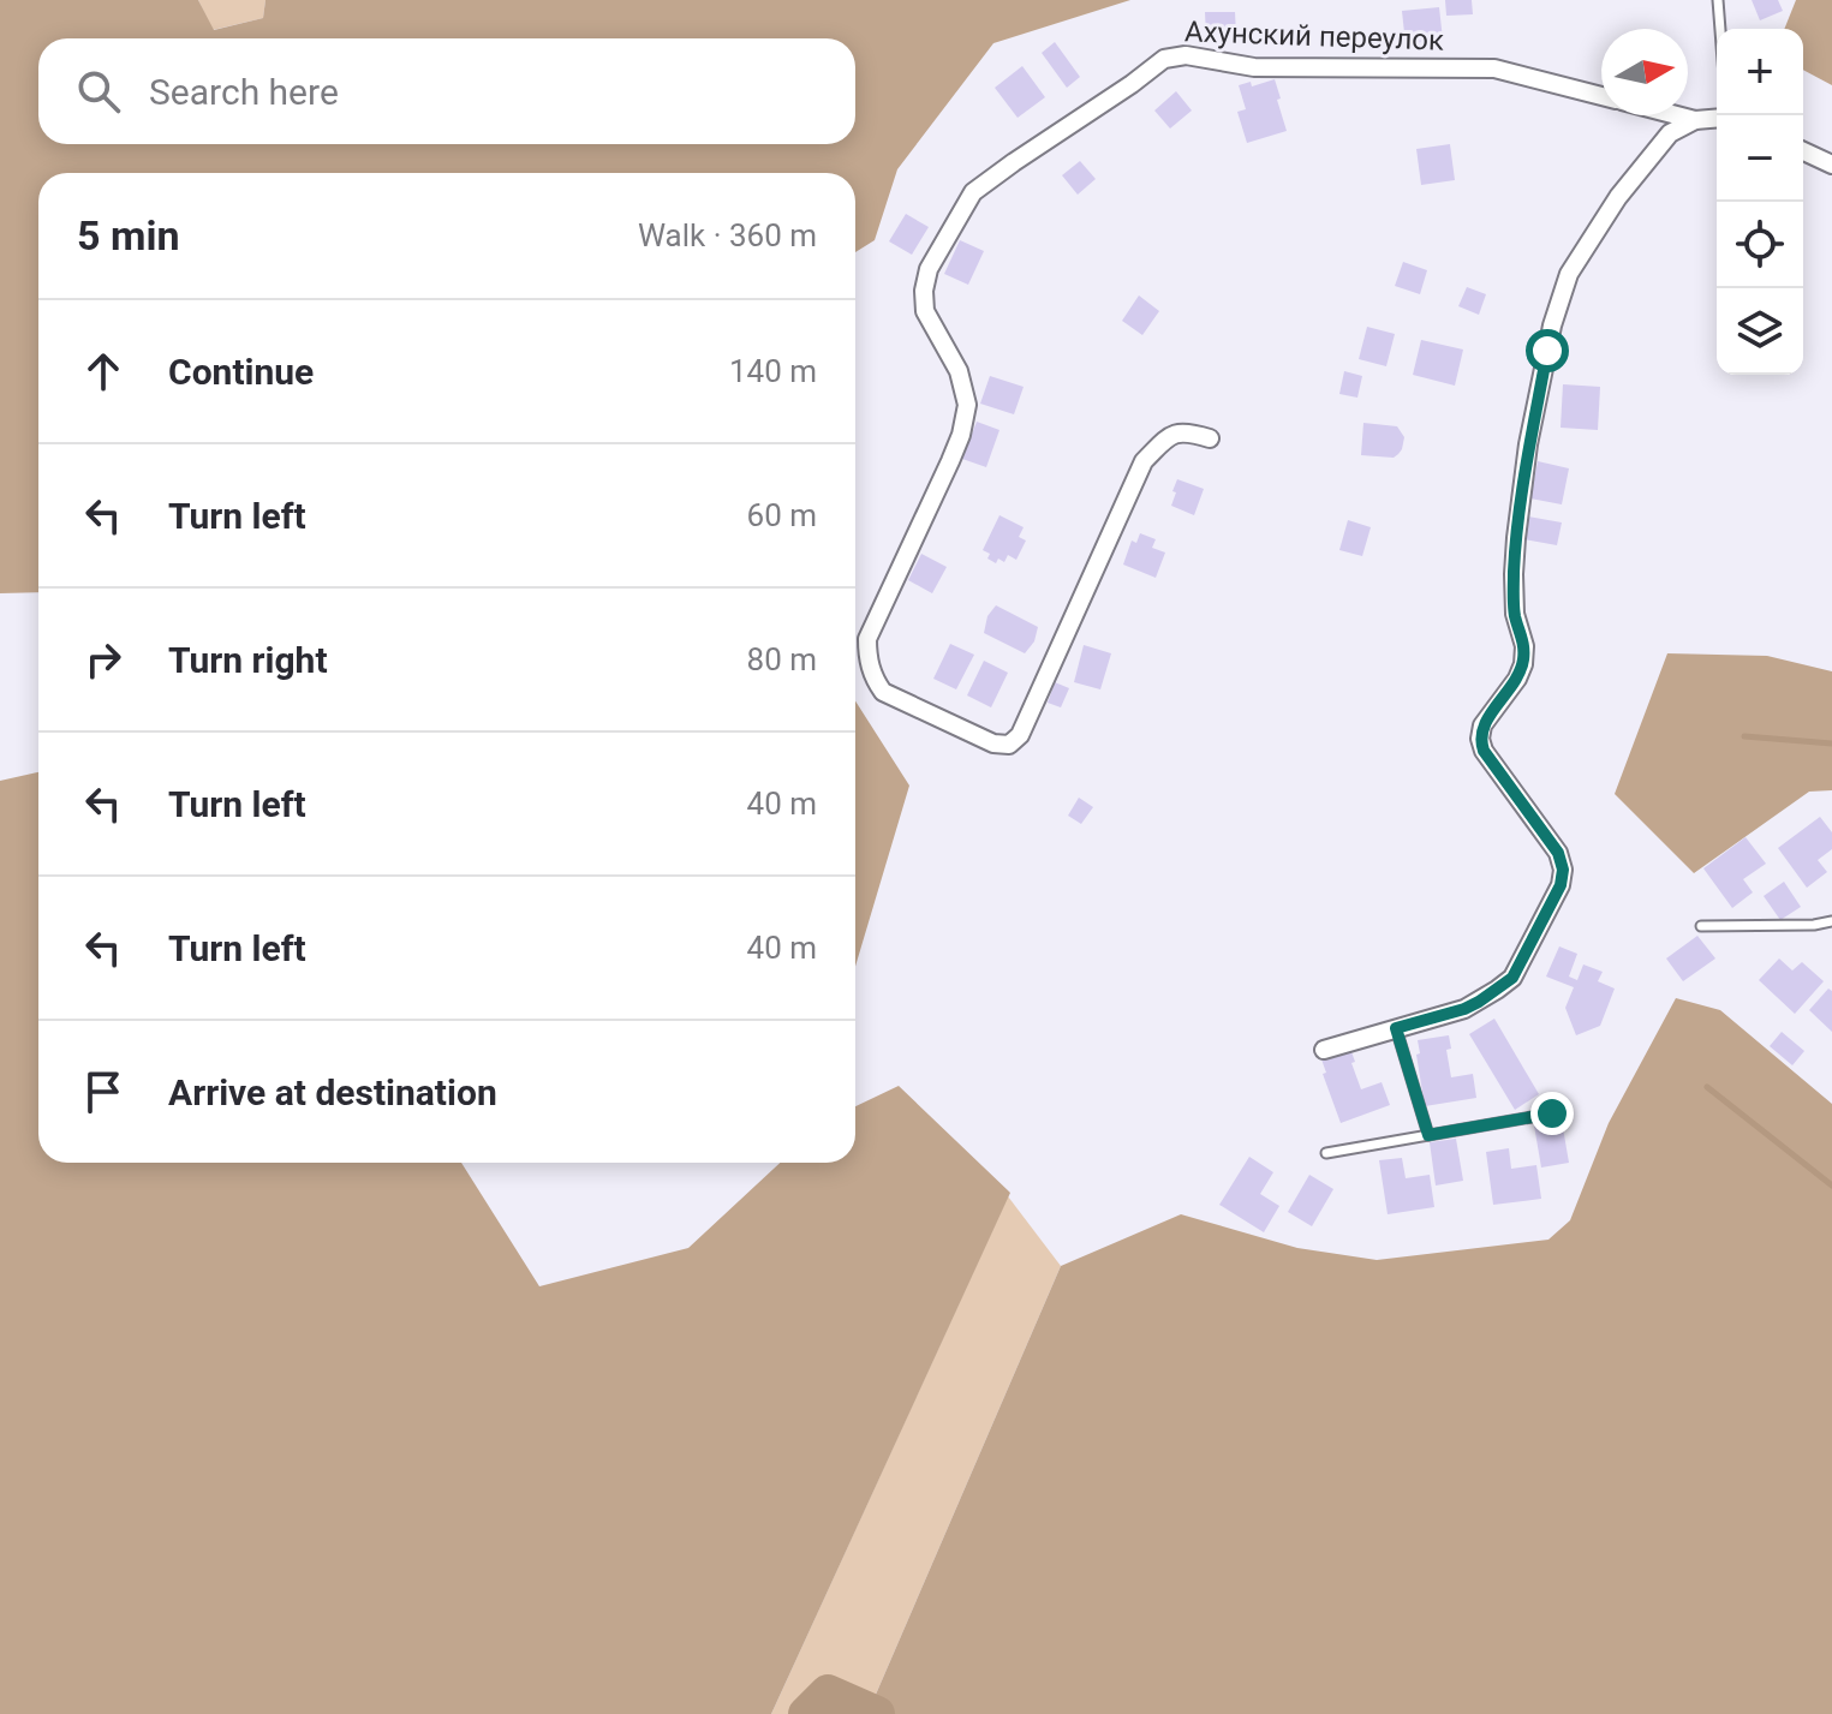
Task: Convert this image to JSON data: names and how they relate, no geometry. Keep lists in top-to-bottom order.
{
  "streets": {
    "street": ["Ахунский переулок"]
  },
  "north": "right",
  "page": {
    "map_buttons": ["+", "−"],
    "search": "Search here",
    "heading": ["5 min", "Walk · 360 m"],
    "list": [
      ["Continue", "140 m"],
      ["Turn left", "60 m"],
      ["Turn right", "80 m"],
      ["Turn left", "40 m"],
      ["Turn left", "40 m"],
      "Arrive at destination"
    ]
  }
}
